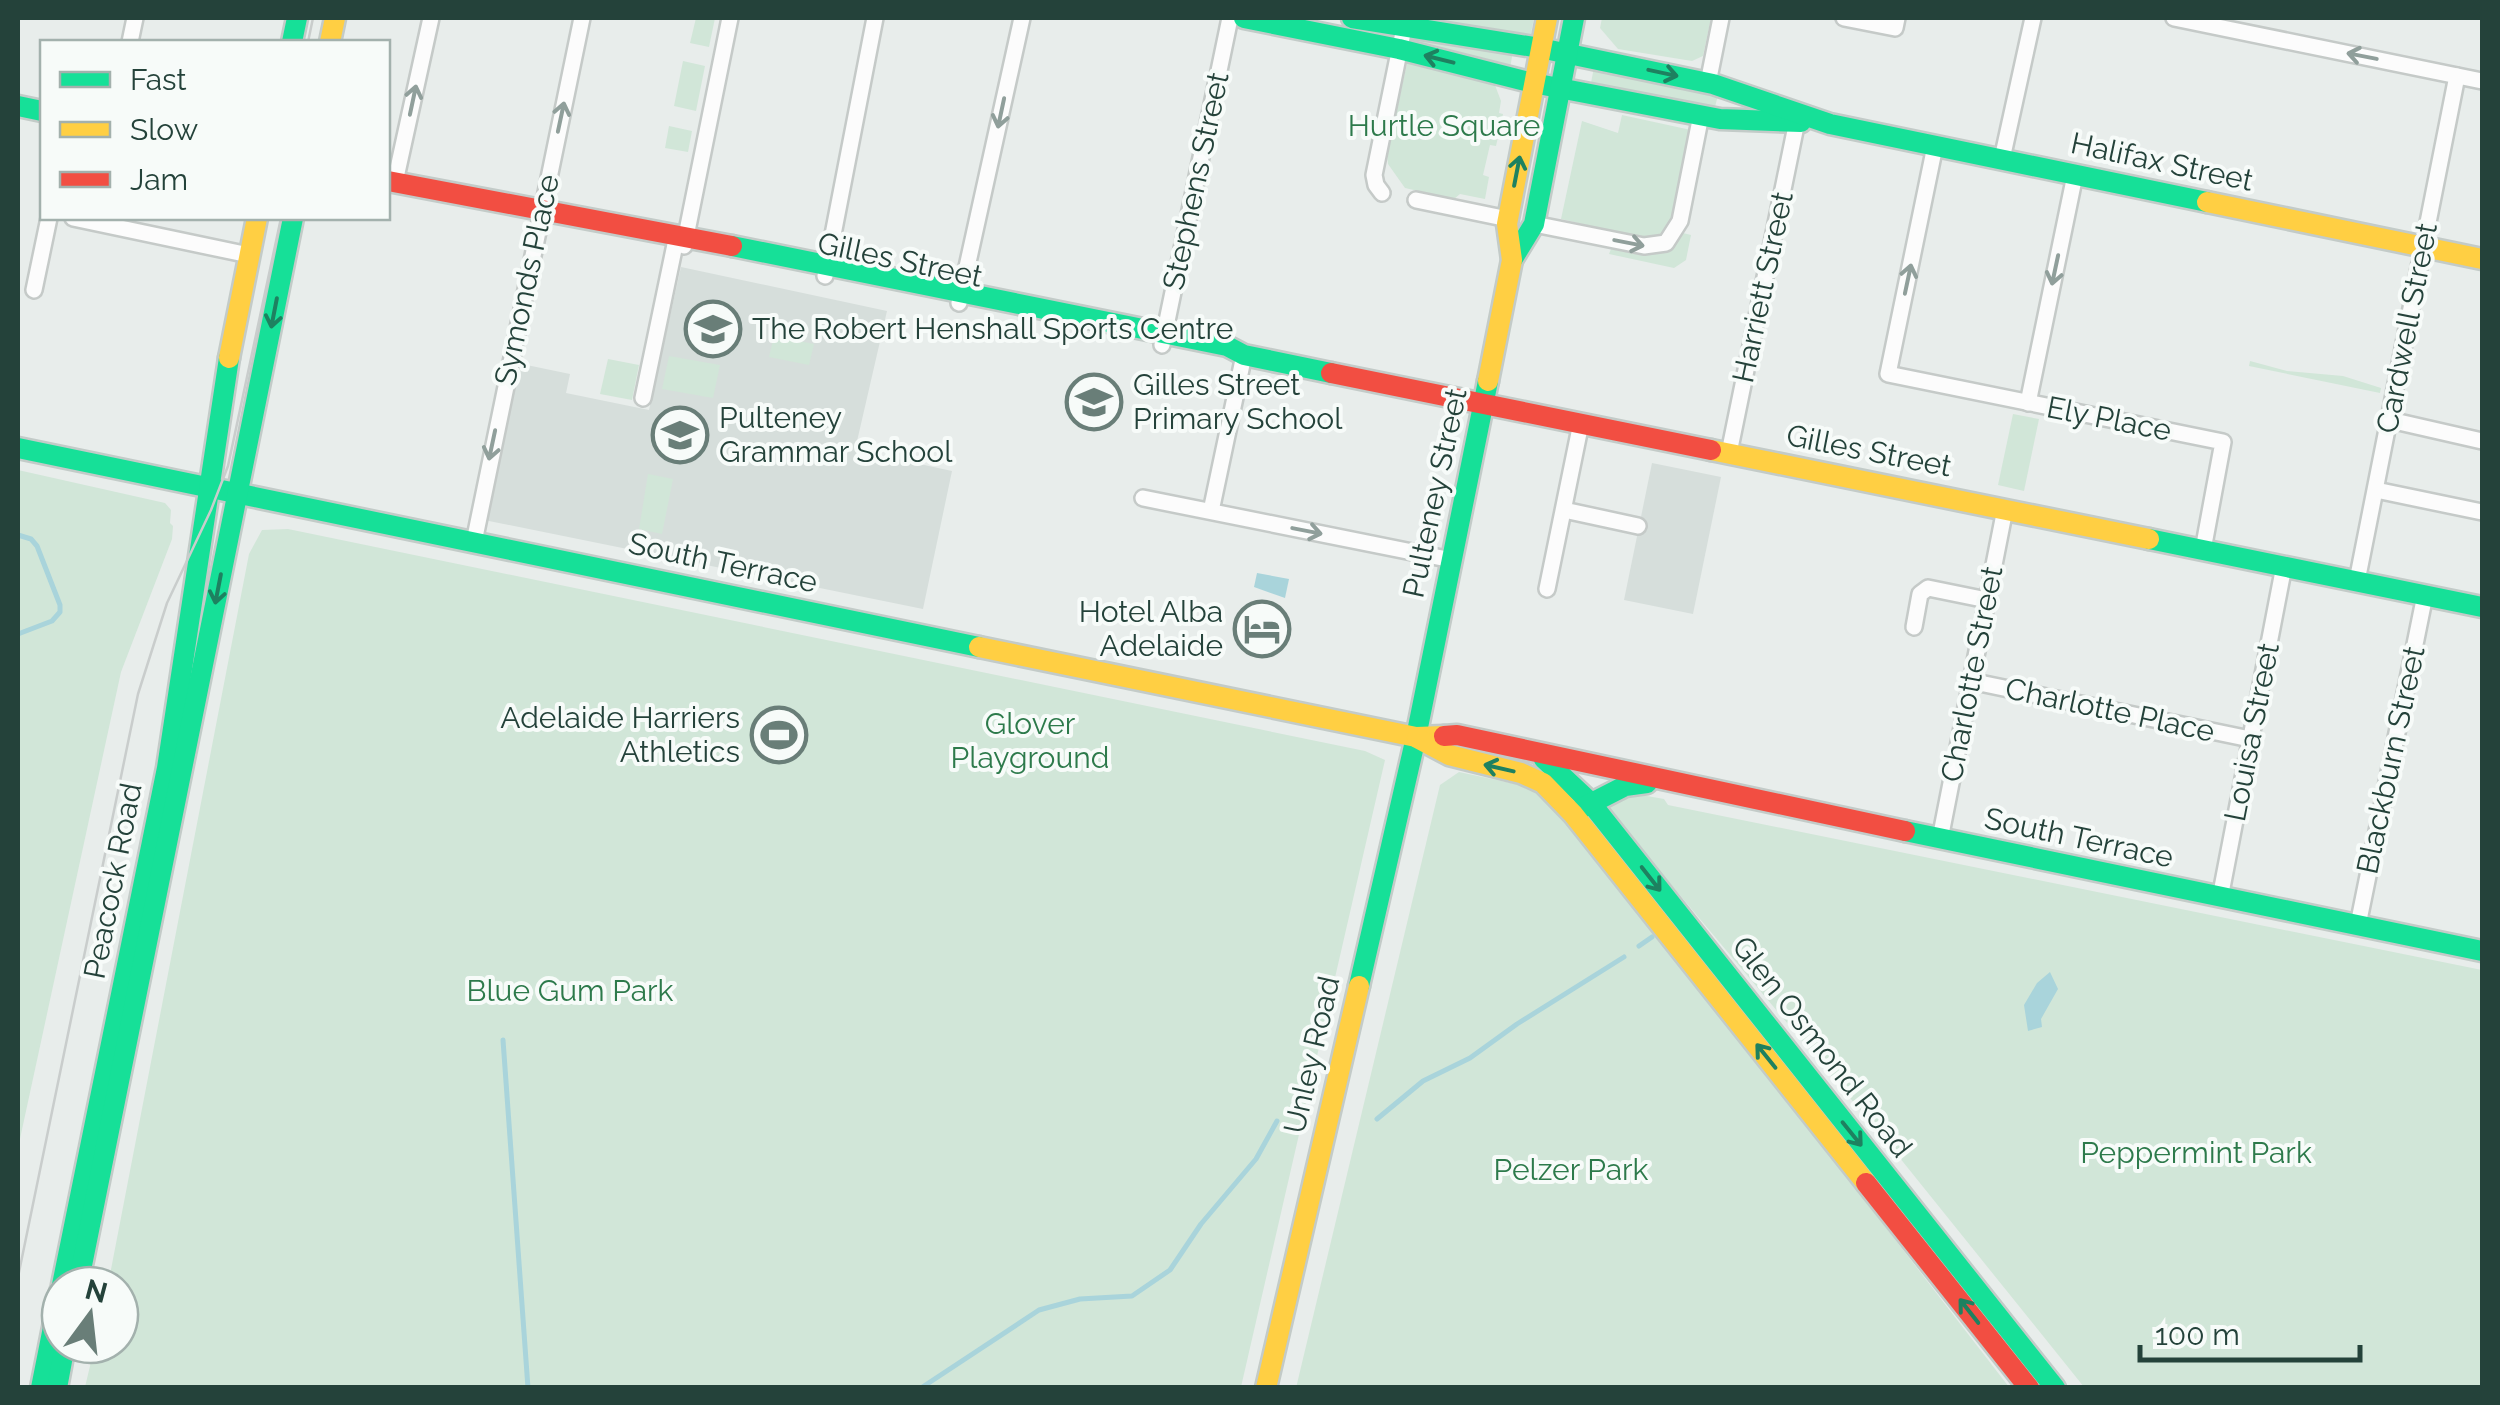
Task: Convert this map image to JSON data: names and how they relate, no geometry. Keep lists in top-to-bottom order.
{
  "streets": {
    "main road": [
      "Halifax Street",
      "Gilles Street",
      "Pulteney Street",
      "South Terrace",
      "Peacock Road",
      "Glen Osmond Road",
      "Unley Road"
    ],
    "street": [
      "Stephens Street",
      "Symonds Place",
      "Harriett Street",
      "Cardwell Street",
      "Ely Place",
      "Charlotte Street",
      "Charlotte Place",
      "Louisa Street",
      "Blackburn Street"
    ]
  },
  "crossings": [
    ["Halifax Street", "Harriett Street"],
    ["Halifax Street", "Cardwell Street"],
    ["Halifax Street", "Ely Place"],
    ["Halifax Street", "Pulteney Street"],
    ["Stephens Street", "Gilles Street"],
    ["Gilles Street", "Symonds Place"],
    ["Gilles Street", "Harriett Street"],
    ["Gilles Street", "Cardwell Street"],
    ["Gilles Street", "Ely Place"],
    ["Gilles Street", "Pulteney Street"],
    ["Gilles Street", "Charlotte Street"],
    ["Gilles Street", "Louisa Street"],
    ["Gilles Street", "Blackburn Street"],
    ["Symonds Place", "South Terrace"],
    ["Pulteney Street", "South Terrace"],
    ["Pulteney Street", "Unley Road"],
    ["South Terrace", "Charlotte Street"],
    ["South Terrace", "Louisa Street"],
    ["South Terrace", "Blackburn Street"],
    ["South Terrace", "Peacock Road"],
    ["South Terrace", "Glen Osmond Road"],
    ["South Terrace", "Unley Road"],
    ["Charlotte Street", "Charlotte Place"],
    ["Charlotte Place", "Louisa Street"]
  ],
  "parks": [
    "Hurtle Square",
    "Glover Playground",
    "Blue Gum Park",
    "Peppermint Park",
    "Pelzer Park"
  ],
  "places": {
    "school or university": ["The Robert Henshall Sports Centre", "Gilles Street Primary School", "Pulteney Grammar School"],
    "hotel": ["Hotel Alba Adelaide"],
    "sports": ["Adelaide Harriers Athletics"]
  },
  "legend": ["Fast", "Slow", "Jam"],
  "scale_bar": "100 m",
  "north": "top"
}
